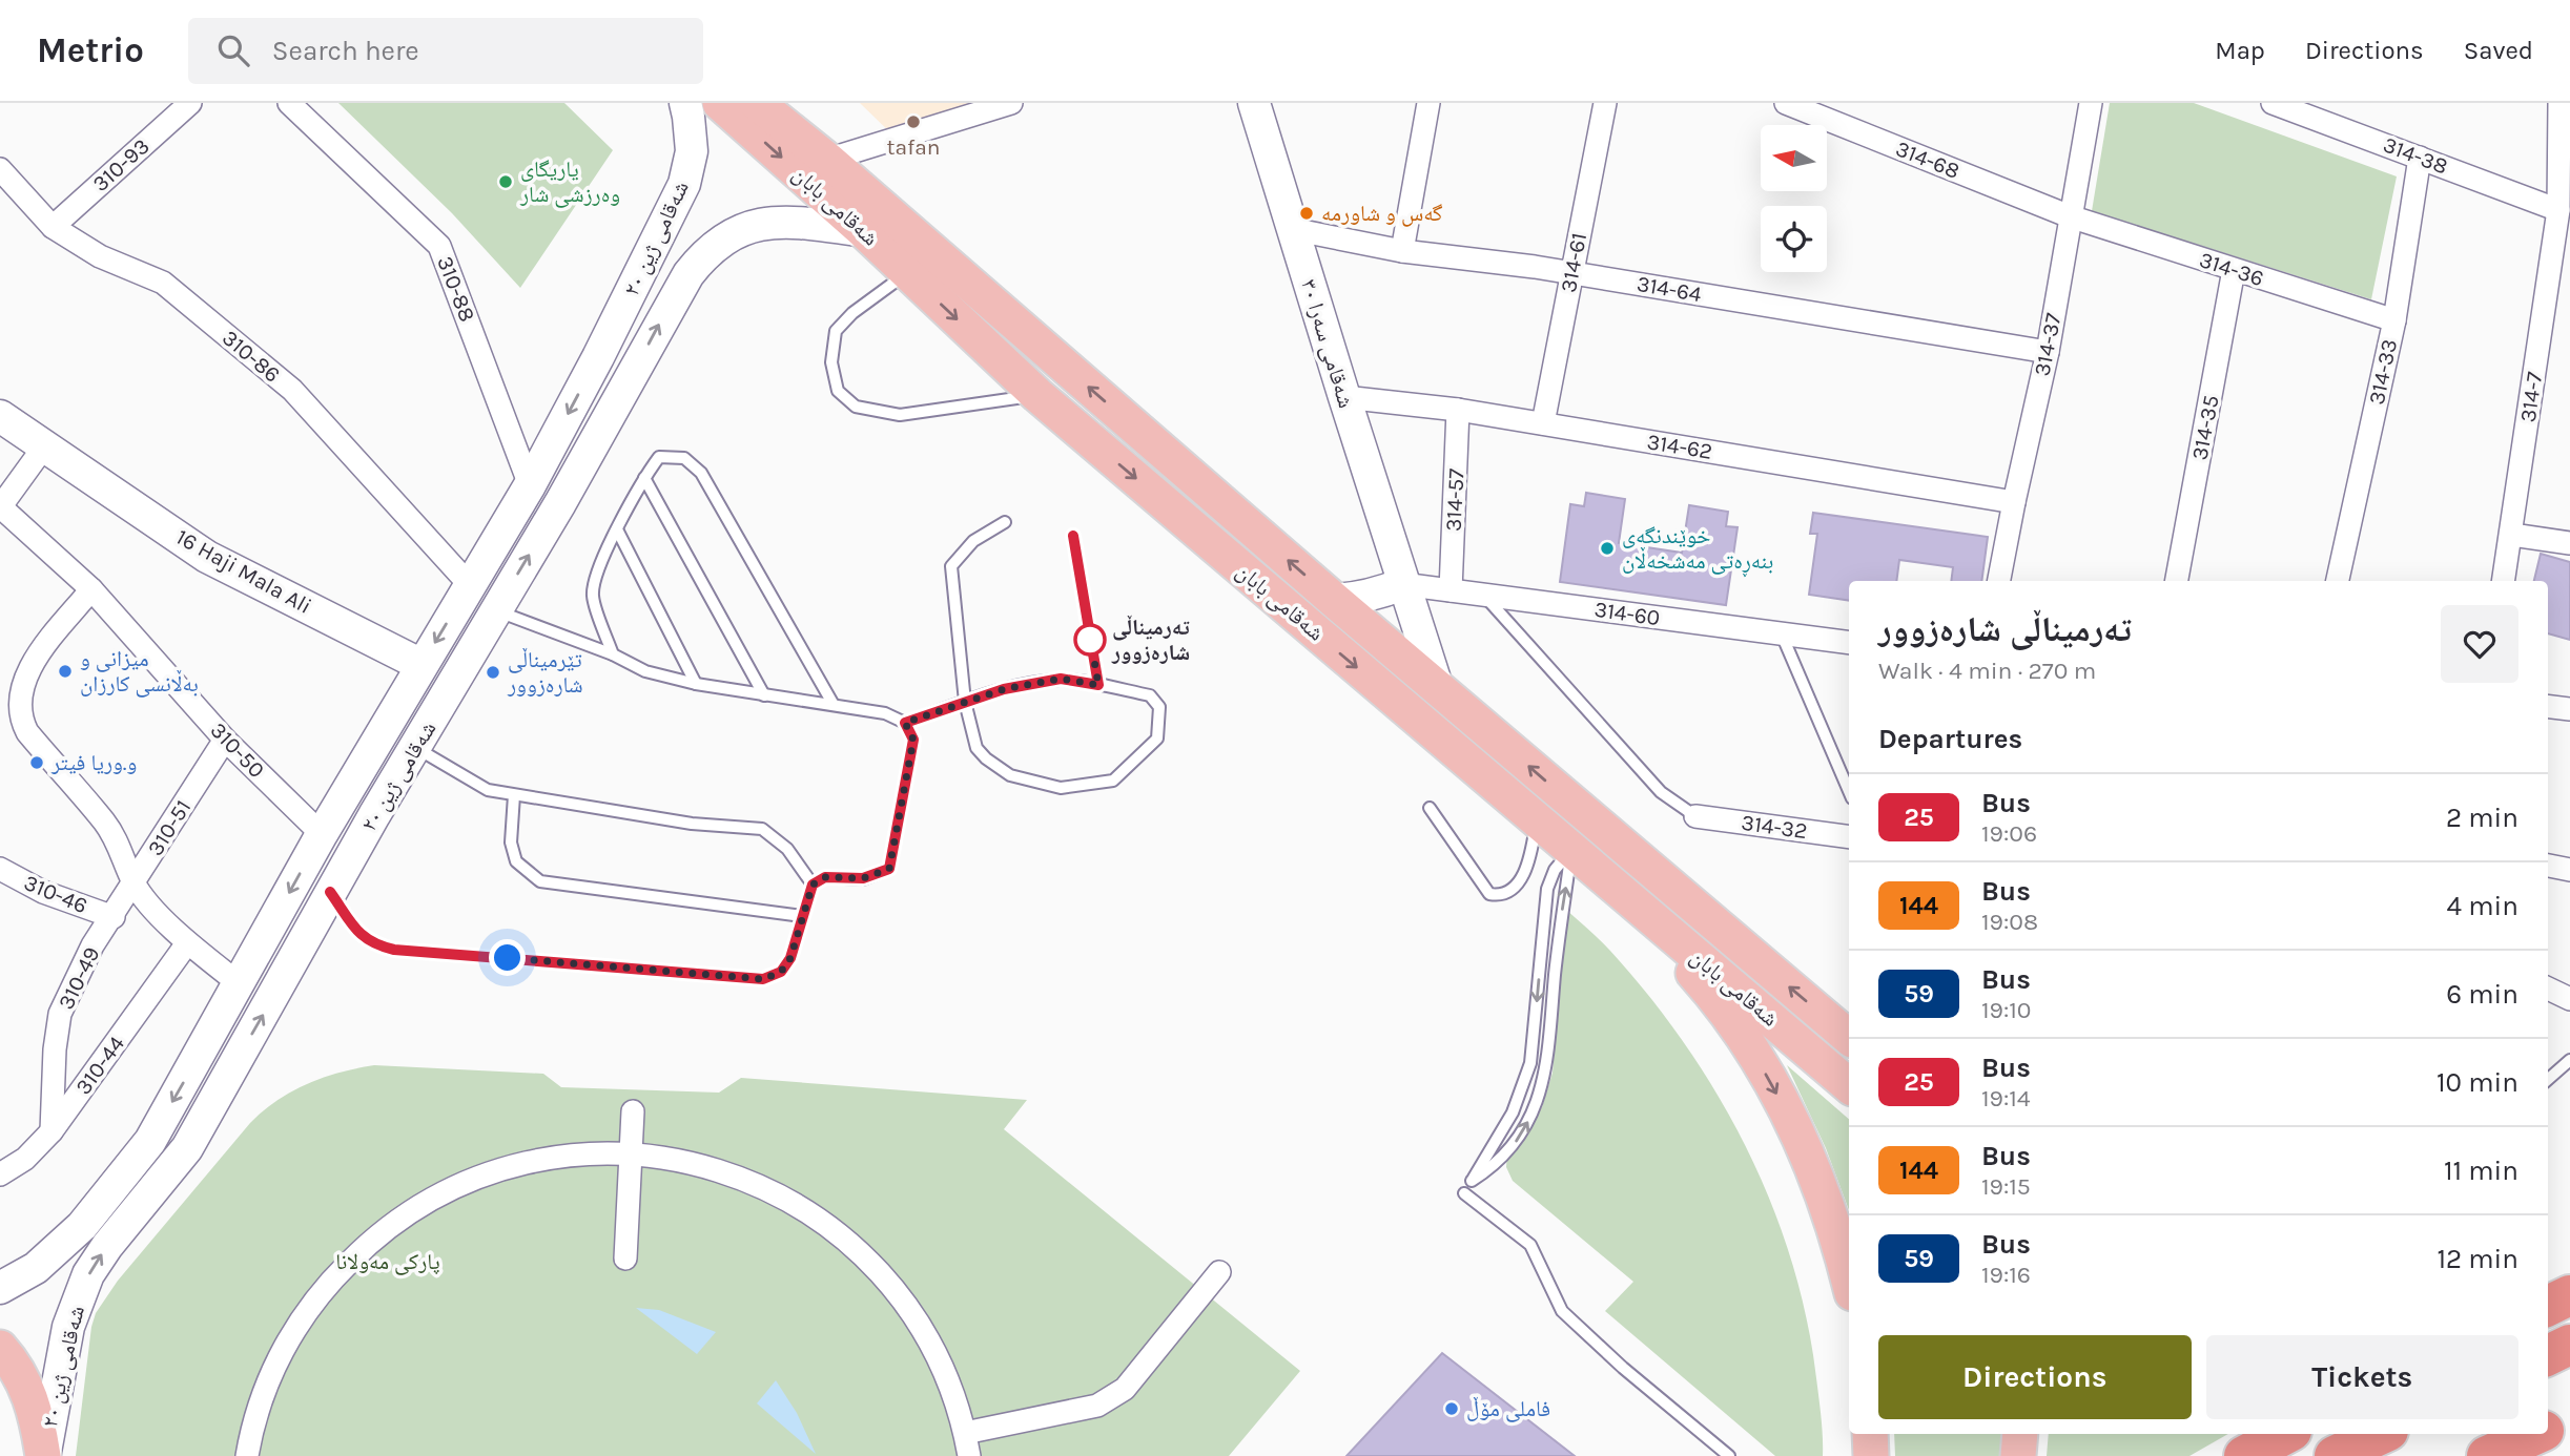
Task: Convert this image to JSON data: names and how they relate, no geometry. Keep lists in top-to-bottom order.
{
  "streets": {
    "main road": [
      "شەقامی بابان",
      "شەقامی ژین ٢٠",
      "شەقامی سەرا ٣٠",
      "16 Haji Mala Ali"
    ],
    "street": [
      "314-38",
      "314-68",
      "310-93",
      "314-61",
      "314-36",
      "310-88",
      "314-64",
      "314-37",
      "310-86",
      "314-33",
      "314-7",
      "314-35",
      "314-62",
      "314-57",
      "314-60",
      "310-50",
      "314-32",
      "310-51",
      "310-46",
      "310-49",
      "310-44"
    ]
  },
  "crossings": [
    ["314-38", "314-33"],
    ["314-38", "314-7"],
    ["314-68", "314-36"],
    ["314-68", "314-37"],
    ["310-93", "310-86"],
    ["شەقامی بابان", "شەقامی ژین ٢٠"],
    ["شەقامی ژین ٢٠", "310-88"],
    ["شەقامی ژین ٢٠", "310-86"],
    ["شەقامی ژین ٢٠", "16 Haji Mala Ali"],
    ["شەقامی ژین ٢٠", "310-50"],
    ["314-61", "314-64"],
    ["314-61", "314-62"],
    ["314-36", "314-37"],
    ["314-36", "314-33"],
    ["314-36", "314-35"],
    ["314-64", "شەقامی سەرا ٣٠"],
    ["314-64", "314-37"],
    ["شەقامی سەرا ٣٠", "314-62"],
    ["شەقامی سەرا ٣٠", "314-60"],
    ["314-37", "314-62"],
    ["314-62", "314-57"],
    ["314-57", "314-60"],
    ["310-50", "310-51"],
    ["310-51", "310-46"],
    ["310-51", "310-49"],
    ["310-46", "310-49"],
    ["310-49", "310-44"]
  ],
  "parks": ["پارکی مەولانا"],
  "places": [
    "tafan",
    "یاریگای وەرزشی شار",
    "گەس و شاورمە",
    "خوێندنگەی بنەڕەتی مەشخەڵان",
    "تەرمیناڵی شارەزوور",
    "میزانی و بەڵانسی کارزان",
    "تێرمیناڵی شارەزوور",
    "و.وريا فيتر",
    "فاملی مۆڵ"
  ],
  "lines": ["bus line 25"],
  "north": "left",
  "page": {
    "header": "Metrio",
    "search": "Search here",
    "nav": ["Map", "Directions", "Saved"],
    "heading": [
      ["تەرمیناڵی شارەزوور", "Walk · 4 min · 270 m"],
      "Departures"
    ],
    "list": [
      {
        "mark": "25",
        "name": "Bus",
        "note": "19:06",
        "value": "2 min"
      },
      {
        "mark": "144",
        "name": "Bus",
        "note": "19:08",
        "value": "4 min"
      },
      {
        "mark": "59",
        "name": "Bus",
        "note": "19:10",
        "value": "6 min"
      },
      {
        "mark": "25",
        "name": "Bus",
        "note": "19:14",
        "value": "10 min"
      },
      {
        "mark": "144",
        "name": "Bus",
        "note": "19:15",
        "value": "11 min"
      },
      {
        "mark": "59",
        "name": "Bus",
        "note": "19:16",
        "value": "12 min"
      }
    ],
    "buttons": ["Directions", "Tickets"]
  }
}
